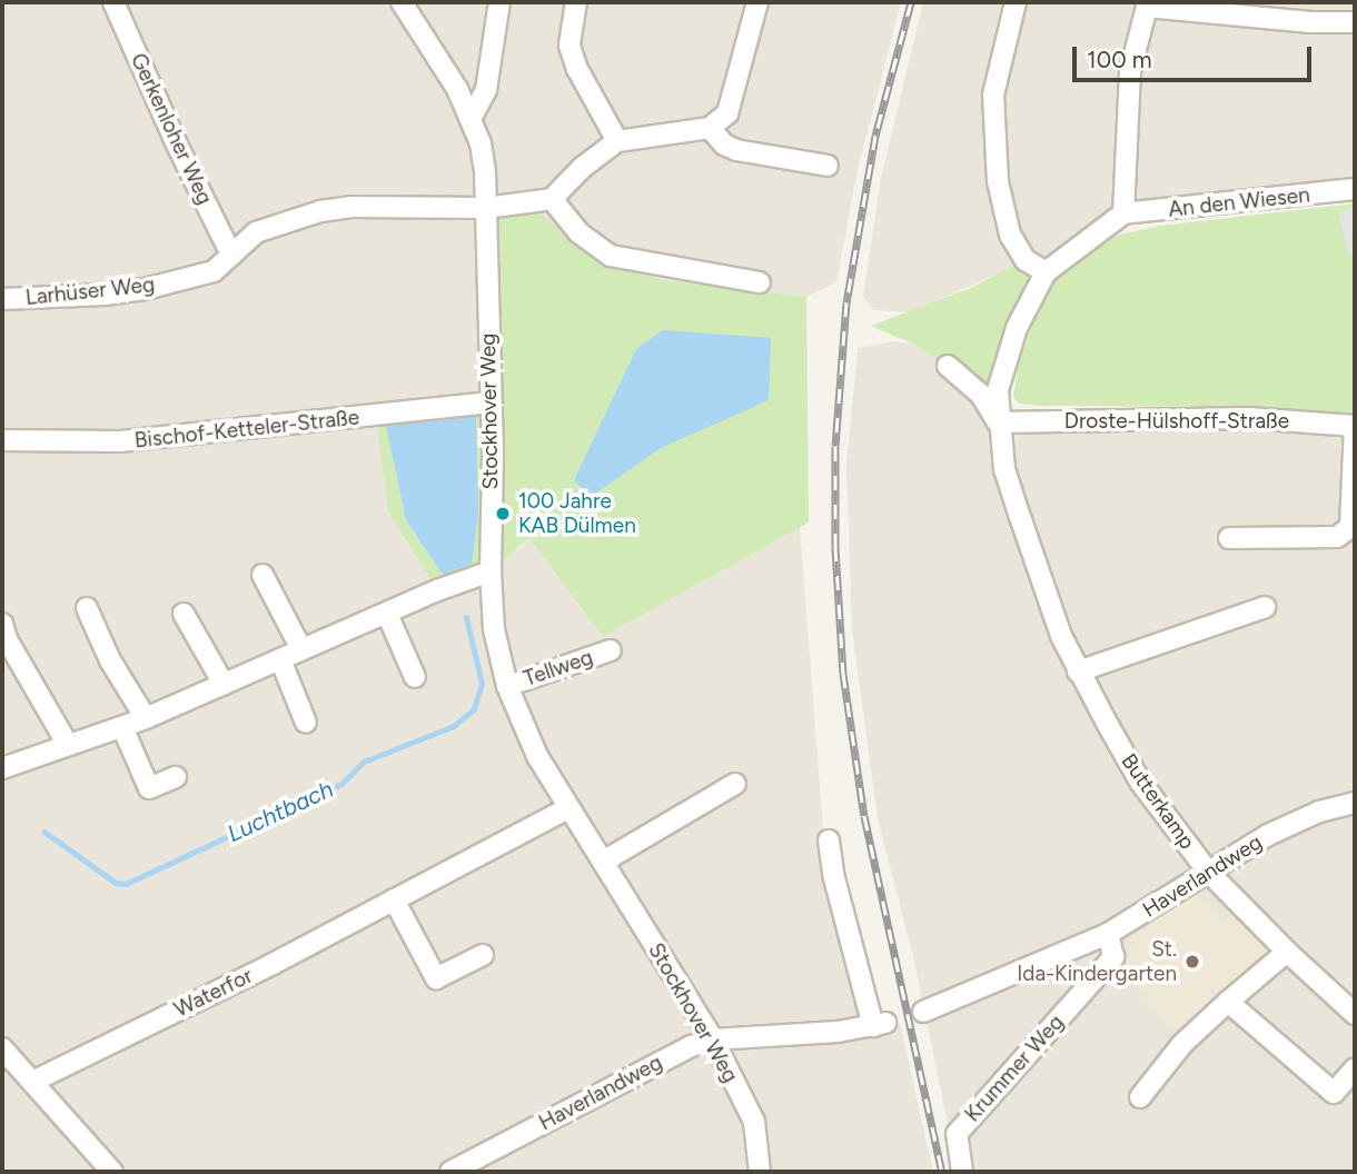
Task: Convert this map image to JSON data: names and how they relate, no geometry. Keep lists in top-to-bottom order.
{
  "streets": {
    "street": [
      "Gerkenloher Weg",
      "An den Wiesen",
      "Larhüser Weg",
      "Stockhover Weg",
      "Droste-Hülshoff-Straße",
      "Bischof-Ketteler-Straße",
      "Tellweg",
      "Butterkamp",
      "Haverlandweg",
      "Waterfor",
      "Krummer Weg"
    ]
  },
  "crossings": [
    ["Gerkenloher Weg", "Larhüser Weg"],
    ["An den Wiesen", "Butterkamp"],
    ["Larhüser Weg", "Stockhover Weg"],
    ["Stockhover Weg", "Bischof-Ketteler-Straße"],
    ["Stockhover Weg", "Tellweg"],
    ["Stockhover Weg", "Haverlandweg"],
    ["Stockhover Weg", "Waterfor"],
    ["Droste-Hülshoff-Straße", "Butterkamp"],
    ["Butterkamp", "Haverlandweg"],
    ["Haverlandweg", "Krummer Weg"]
  ],
  "water": ["Luchtbach"],
  "places": ["100 Jahre KAB Dülmen", "St. Ida-Kindergarten"],
  "scale_bar": "100 m"
}
